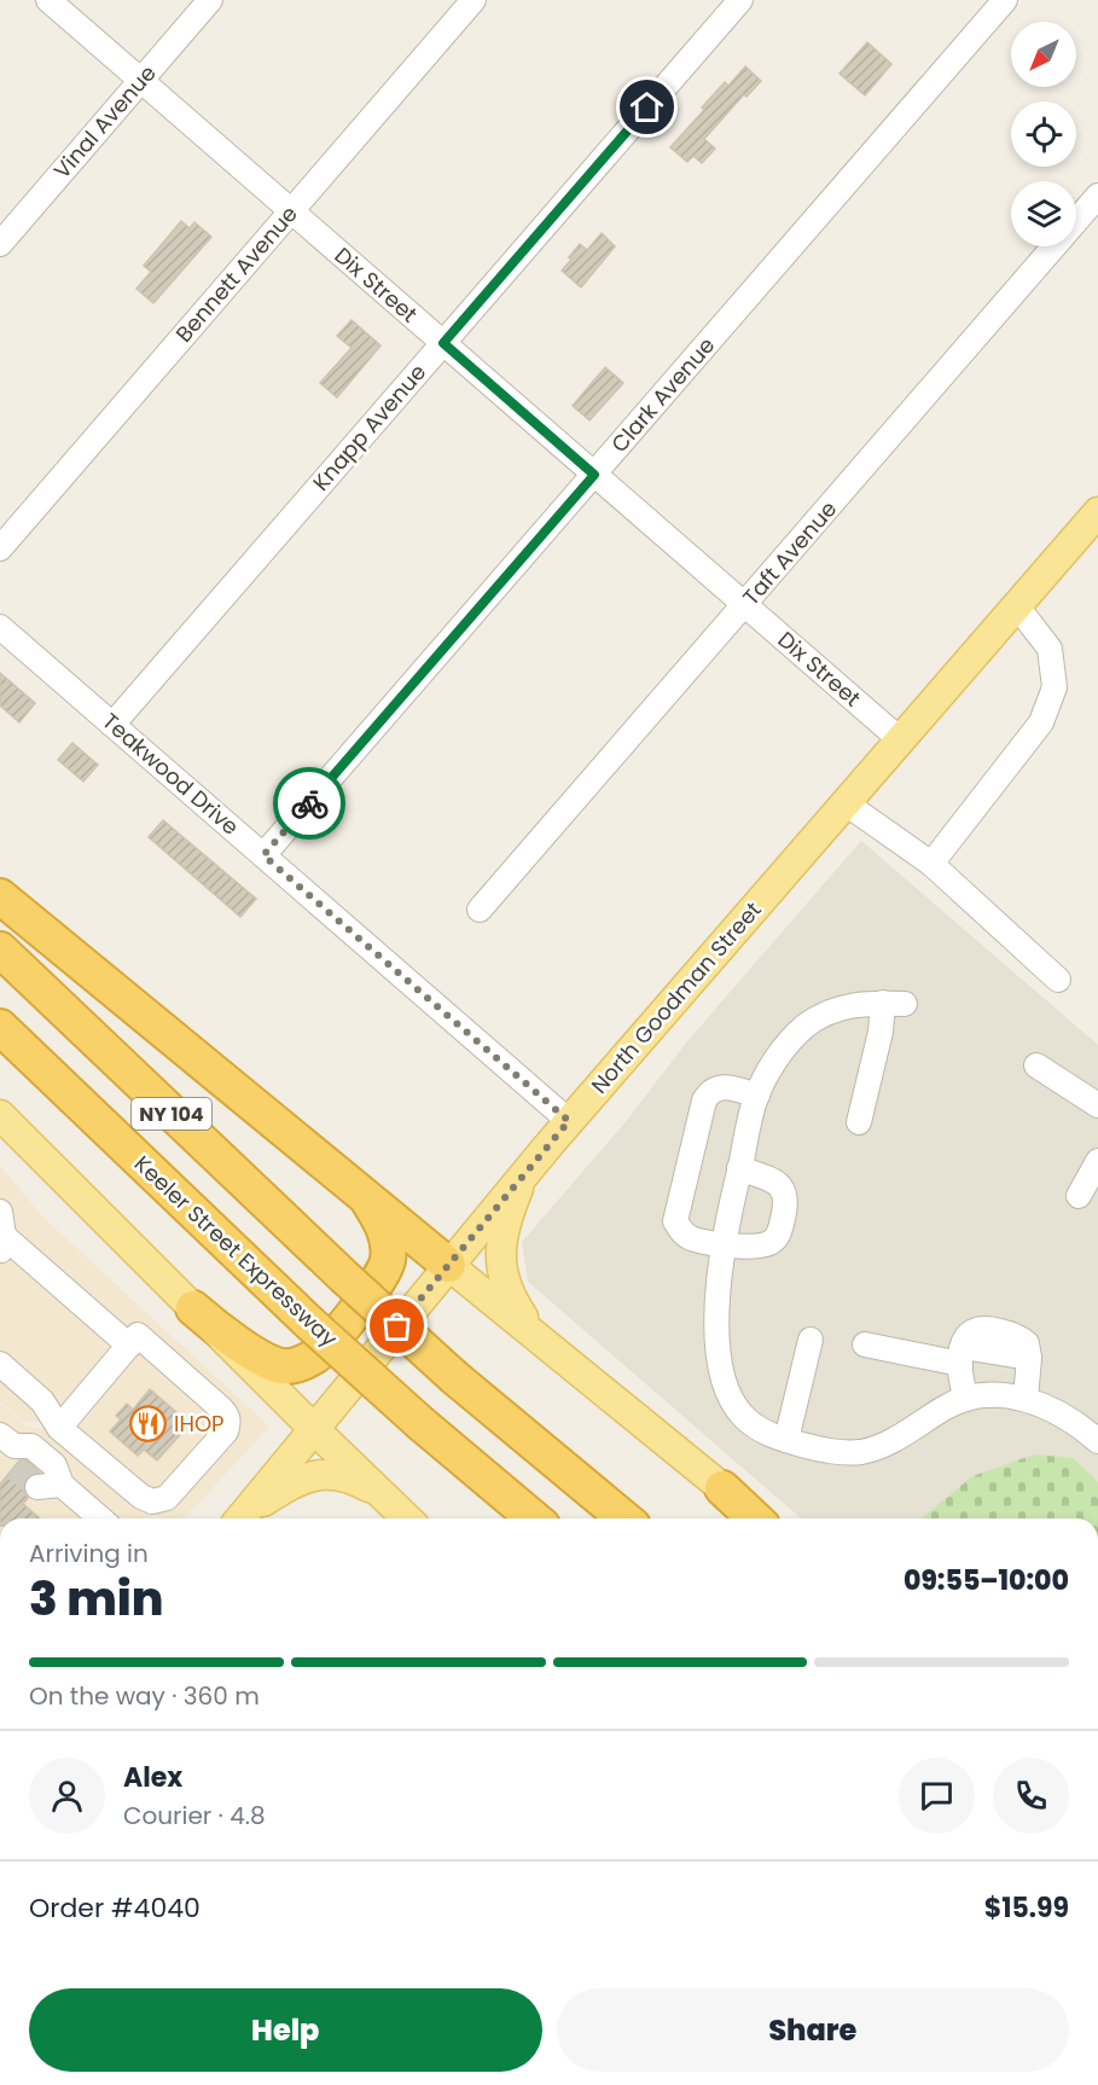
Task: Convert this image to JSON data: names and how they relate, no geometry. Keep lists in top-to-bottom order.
{
  "streets": {
    "highway": ["NY 104", "Keeler Street Expressway"],
    "main road": ["North Goodman Street"],
    "street": [
      "Vinal Avenue",
      "Bennett Avenue",
      "Dix Street",
      "Clark Avenue",
      "Knapp Avenue",
      "Taft Avenue",
      "Teakwood Drive"
    ]
  },
  "crossings": [
    ["Vinal Avenue", "Dix Street"],
    ["Bennett Avenue", "Dix Street"],
    ["Dix Street", "Clark Avenue"],
    ["Dix Street", "Knapp Avenue"],
    ["Dix Street", "Taft Avenue"],
    ["Dix Street", "North Goodman Street"],
    ["Clark Avenue", "Teakwood Drive"],
    ["Knapp Avenue", "Teakwood Drive"],
    ["Teakwood Drive", "North Goodman Street"]
  ],
  "places": {
    "restaurant": ["IHOP"]
  },
  "north": "bottom left",
  "page": {
    "heading": ["3 min", "Arriving in", "09:55–10:00"],
    "panel": [
      "Alex",
      "Courier · 4.8",
      "Order #4040",
      "$15.99"
    ],
    "bar": "On the way · 360 m",
    "buttons": ["Help", "Share"]
  }
}
